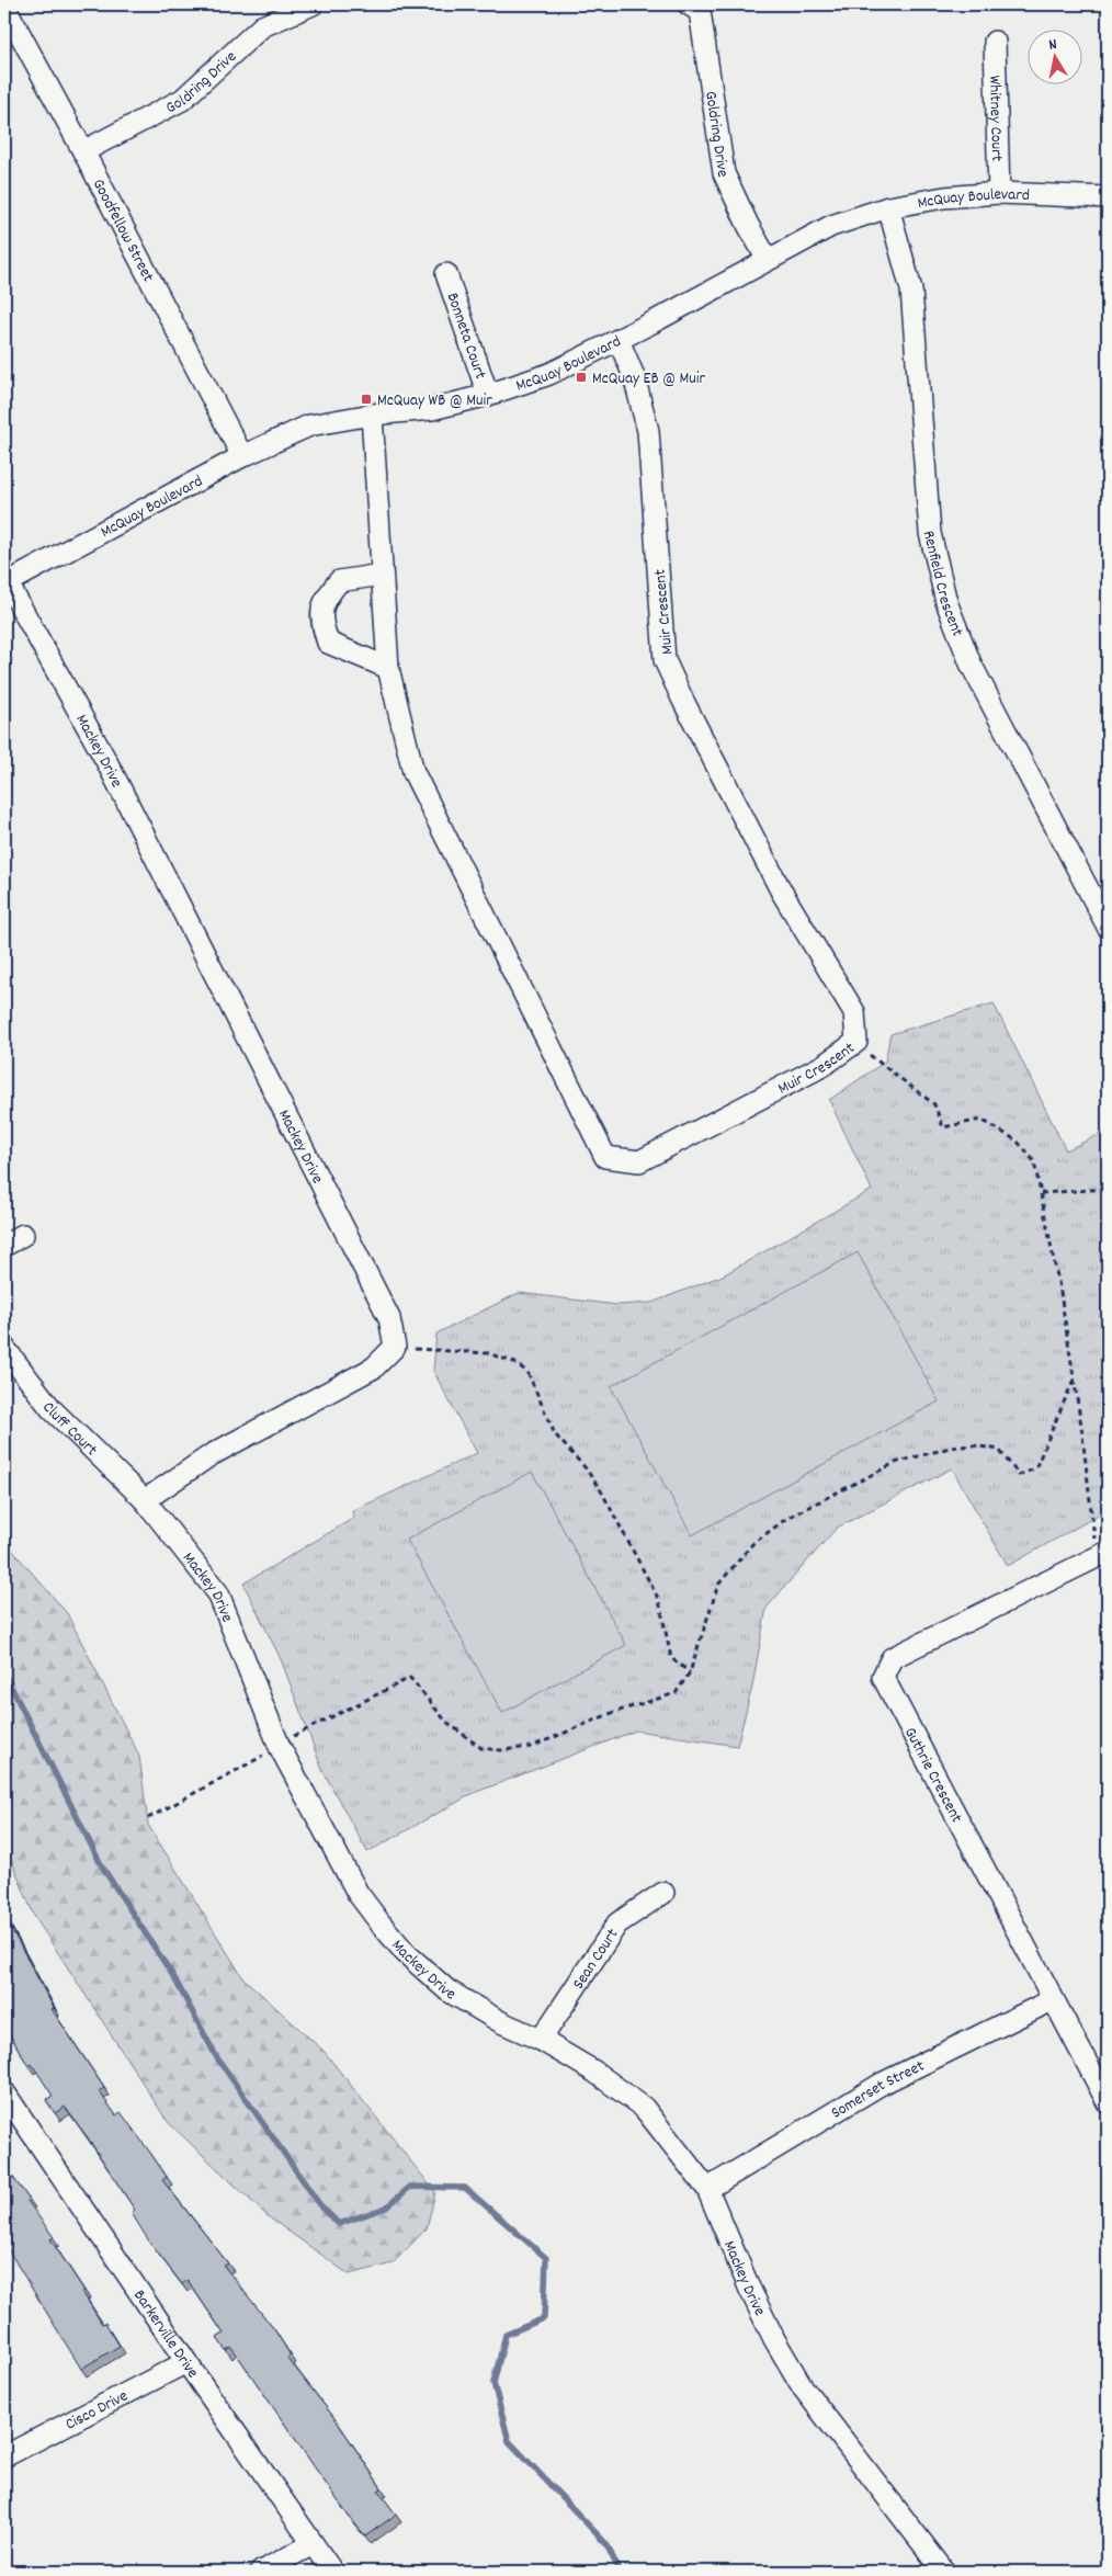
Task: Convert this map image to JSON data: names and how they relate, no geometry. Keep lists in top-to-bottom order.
{
  "streets": {
    "street": [
      "Goldring Drive",
      "Whitney Court",
      "McQuay Boulevard",
      "Goodfellow Street",
      "Bonneta Court",
      "Renfield Crescent",
      "Muir Crescent",
      "Mackey Drive",
      "Cluff Court",
      "Guthrie Crescent",
      "Sean Court",
      "Somerset Street",
      "Barkerville Drive",
      "Cisco Drive"
    ]
  },
  "crossings": [
    ["Goldring Drive", "McQuay Boulevard"],
    ["Goldring Drive", "Goodfellow Street"],
    ["Whitney Court", "McQuay Boulevard"],
    ["McQuay Boulevard", "Goodfellow Street"],
    ["McQuay Boulevard", "Bonneta Court"],
    ["McQuay Boulevard", "Renfield Crescent"],
    ["McQuay Boulevard", "Muir Crescent"],
    ["McQuay Boulevard", "Mackey Drive"],
    ["Mackey Drive", "Cluff Court"],
    ["Mackey Drive", "Sean Court"],
    ["Mackey Drive", "Somerset Street"],
    ["Guthrie Crescent", "Somerset Street"],
    ["Barkerville Drive", "Cisco Drive"]
  ],
  "places": {
    "transit": ["McQuay EB @ Muir", "McQuay WB @ Muir"]
  },
  "north": "top"
}
